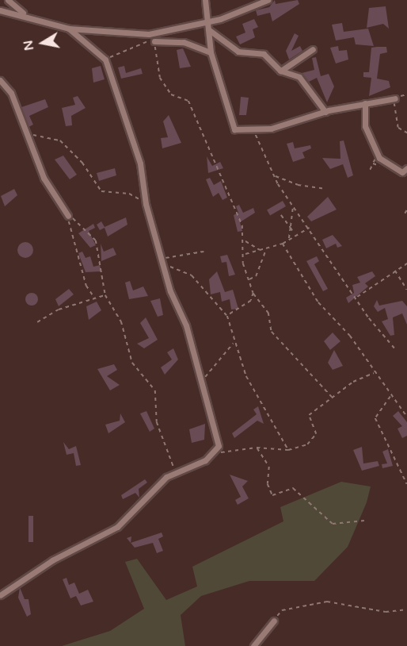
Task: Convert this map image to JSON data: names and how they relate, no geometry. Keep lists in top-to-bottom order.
{
  "north": "left"
}
